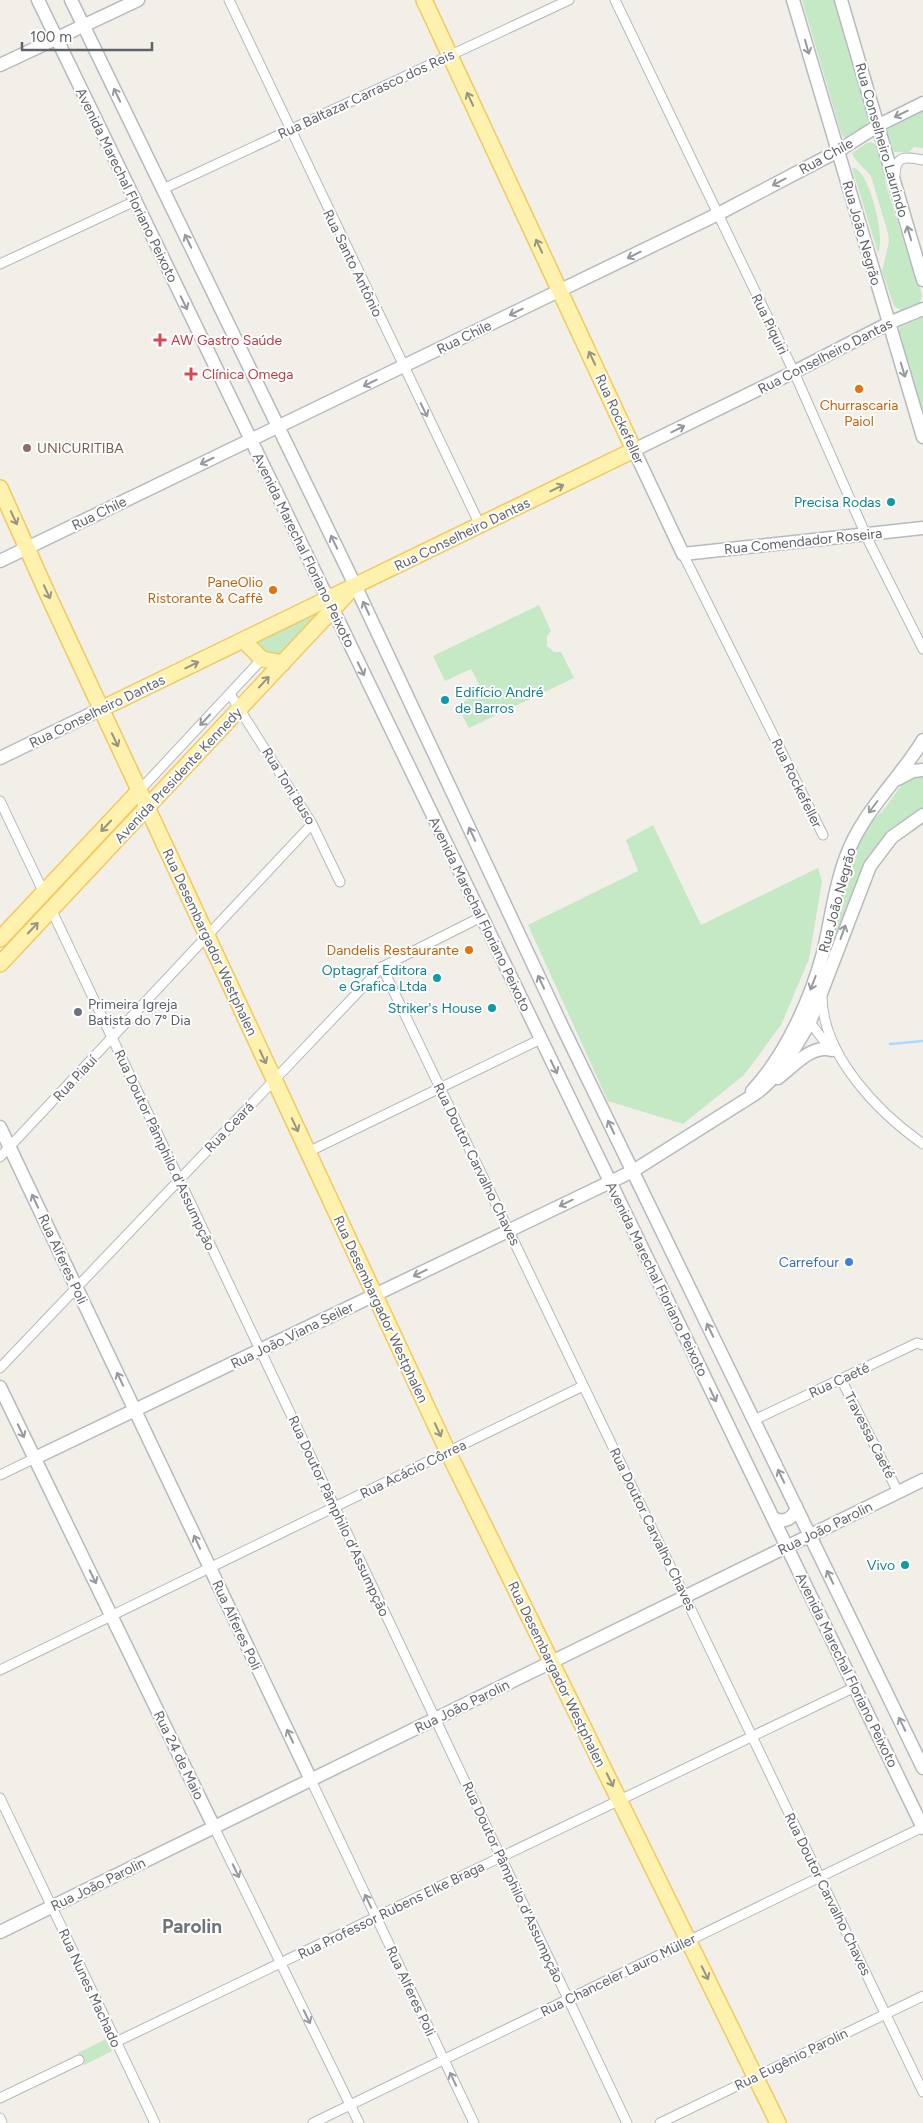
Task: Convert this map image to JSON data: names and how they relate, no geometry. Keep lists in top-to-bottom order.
{
  "streets": {
    "main road": [
      "Rua Conselheiro Dantas",
      "Rua Rockefeller",
      "Avenida Presidente Kennedy",
      "Rua Desembargador Westphalen"
    ],
    "street": [
      "Rua Baltazar Carrasco dos Reis",
      "Rua Conselheiro Laurindo",
      "Rua Chile",
      "Avenida Marechal Floriano Peixoto",
      "Rua João Negrão",
      "Rua Santo Antônio",
      "Rua Piquiri",
      "Rua Comendador Roseira",
      "Rua Toni Buso",
      "Rua Piauí",
      "Rua Ceará",
      "Rua Doutor Pâmphilo d'Assumpção",
      "Rua Doutor Carvalho Chaves",
      "Rua Alferes Poli",
      "Rua João Viana Seiler",
      "Rua Caeté",
      "Travessa Caeté",
      "Rua Acácio Côrrea",
      "Rua João Parolin",
      "Rua 24 de Maio",
      "Rua Professor Rubens Elke Braga",
      "Rua Chanceler Lauro Müller",
      "Rua Nunes Machado",
      "Rua Eugênio Parolin"
    ]
  },
  "crossings": [
    ["Rua Baltazar Carrasco dos Reis", "Avenida Marechal Floriano Peixoto"],
    ["Rua Baltazar Carrasco dos Reis", "Rua Santo Antônio"],
    ["Rua Baltazar Carrasco dos Reis", "Rua Rockefeller"],
    ["Rua Conselheiro Laurindo", "Rua Chile"],
    ["Rua Chile", "Avenida Marechal Floriano Peixoto"],
    ["Rua Chile", "Rua João Negrão"],
    ["Rua Chile", "Rua Santo Antônio"],
    ["Rua Chile", "Rua Piquiri"],
    ["Rua Chile", "Rua Rockefeller"],
    ["Rua Chile", "Rua Desembargador Westphalen"],
    ["Avenida Marechal Floriano Peixoto", "Rua Conselheiro Dantas"],
    ["Avenida Marechal Floriano Peixoto", "Avenida Presidente Kennedy"],
    ["Avenida Marechal Floriano Peixoto", "Rua Ceará"],
    ["Avenida Marechal Floriano Peixoto", "Rua João Viana Seiler"],
    ["Avenida Marechal Floriano Peixoto", "Rua Caeté"],
    ["Avenida Marechal Floriano Peixoto", "Rua João Parolin"],
    ["Avenida Marechal Floriano Peixoto", "Rua Professor Rubens Elke Braga"],
    ["Avenida Marechal Floriano Peixoto", "Rua Chanceler Lauro Müller"],
    ["Rua João Negrão", "Rua Conselheiro Dantas"],
    ["Rua João Negrão", "Rua João Viana Seiler"],
    ["Rua Santo Antônio", "Rua Conselheiro Dantas"],
    ["Rua Piquiri", "Rua Conselheiro Dantas"],
    ["Rua Piquiri", "Rua Comendador Roseira"],
    ["Rua Conselheiro Dantas", "Rua Rockefeller"],
    ["Rua Conselheiro Dantas", "Avenida Presidente Kennedy"],
    ["Rua Conselheiro Dantas", "Rua Desembargador Westphalen"],
    ["Rua Rockefeller", "Rua Comendador Roseira"],
    ["Avenida Presidente Kennedy", "Rua Toni Buso"],
    ["Avenida Presidente Kennedy", "Rua Desembargador Westphalen"],
    ["Avenida Presidente Kennedy", "Rua Doutor Pâmphilo d'Assumpção"],
    ["Rua Toni Buso", "Rua Piauí"],
    ["Rua Desembargador Westphalen", "Rua Piauí"],
    ["Rua Desembargador Westphalen", "Rua Ceará"],
    ["Rua Desembargador Westphalen", "Rua João Viana Seiler"],
    ["Rua Desembargador Westphalen", "Rua Acácio Côrrea"],
    ["Rua Desembargador Westphalen", "Rua João Parolin"],
    ["Rua Desembargador Westphalen", "Rua Professor Rubens Elke Braga"],
    ["Rua Desembargador Westphalen", "Rua Chanceler Lauro Müller"],
    ["Rua Desembargador Westphalen", "Rua Eugênio Parolin"],
    ["Rua Piauí", "Rua Doutor Pâmphilo d'Assumpção"],
    ["Rua Piauí", "Rua Alferes Poli"],
    ["Rua Ceará", "Rua Doutor Carvalho Chaves"],
    ["Rua Ceará", "Rua Alferes Poli"],
    ["Rua Doutor Pâmphilo d'Assumpção", "Rua João Viana Seiler"],
    ["Rua Doutor Pâmphilo d'Assumpção", "Rua Acácio Côrrea"],
    ["Rua Doutor Pâmphilo d'Assumpção", "Rua João Parolin"],
    ["Rua Doutor Pâmphilo d'Assumpção", "Rua Professor Rubens Elke Braga"],
    ["Rua Doutor Pâmphilo d'Assumpção", "Rua Chanceler Lauro Müller"],
    ["Rua Doutor Carvalho Chaves", "Rua João Viana Seiler"],
    ["Rua Doutor Carvalho Chaves", "Rua Acácio Côrrea"],
    ["Rua Doutor Carvalho Chaves", "Rua João Parolin"],
    ["Rua Doutor Carvalho Chaves", "Rua Professor Rubens Elke Braga"],
    ["Rua Doutor Carvalho Chaves", "Rua Chanceler Lauro Müller"],
    ["Rua Doutor Carvalho Chaves", "Rua Eugênio Parolin"],
    ["Rua Alferes Poli", "Rua João Viana Seiler"],
    ["Rua Alferes Poli", "Rua Acácio Côrrea"],
    ["Rua Alferes Poli", "Rua João Parolin"],
    ["Rua Alferes Poli", "Rua Professor Rubens Elke Braga"],
    ["Rua Alferes Poli", "Rua Chanceler Lauro Müller"],
    ["Rua João Viana Seiler", "Rua 24 de Maio"],
    ["Rua Caeté", "Travessa Caeté"],
    ["Travessa Caeté", "Rua João Parolin"],
    ["Rua Acácio Côrrea", "Rua 24 de Maio"],
    ["Rua João Parolin", "Rua 24 de Maio"],
    ["Rua João Parolin", "Rua Nunes Machado"],
    ["Rua 24 de Maio", "Rua Professor Rubens Elke Braga"],
    ["Rua 24 de Maio", "Rua Chanceler Lauro Müller"],
    ["Rua Professor Rubens Elke Braga", "Rua Nunes Machado"]
  ],
  "one_way": [
    "Rua Chile",
    "Rua João Negrão",
    "Rua Conselheiro Dantas",
    "Rua Rockefeller",
    "Rua Desembargador Westphalen",
    "Rua Alferes Poli",
    "Rua 24 de Maio"
  ],
  "districts": ["Parolin"],
  "places": {
    "health": ["AW Gastro Saúde", "Clínica Omega"],
    "other": [
      "Churrascaria Paiol",
      "UNICURITIBA",
      "Precisa Rodas",
      "PaneOlio Ristorante & Caffè",
      "Edifício André de Barros",
      "Dandelis Restaurante",
      "Optagraf Editora e Grafica Ltda",
      "Striker's House",
      "Primeira Igreja Batista do 7° Dia",
      "Carrefour",
      "Vivo"
    ]
  },
  "scale_bar": "100 m"
}
